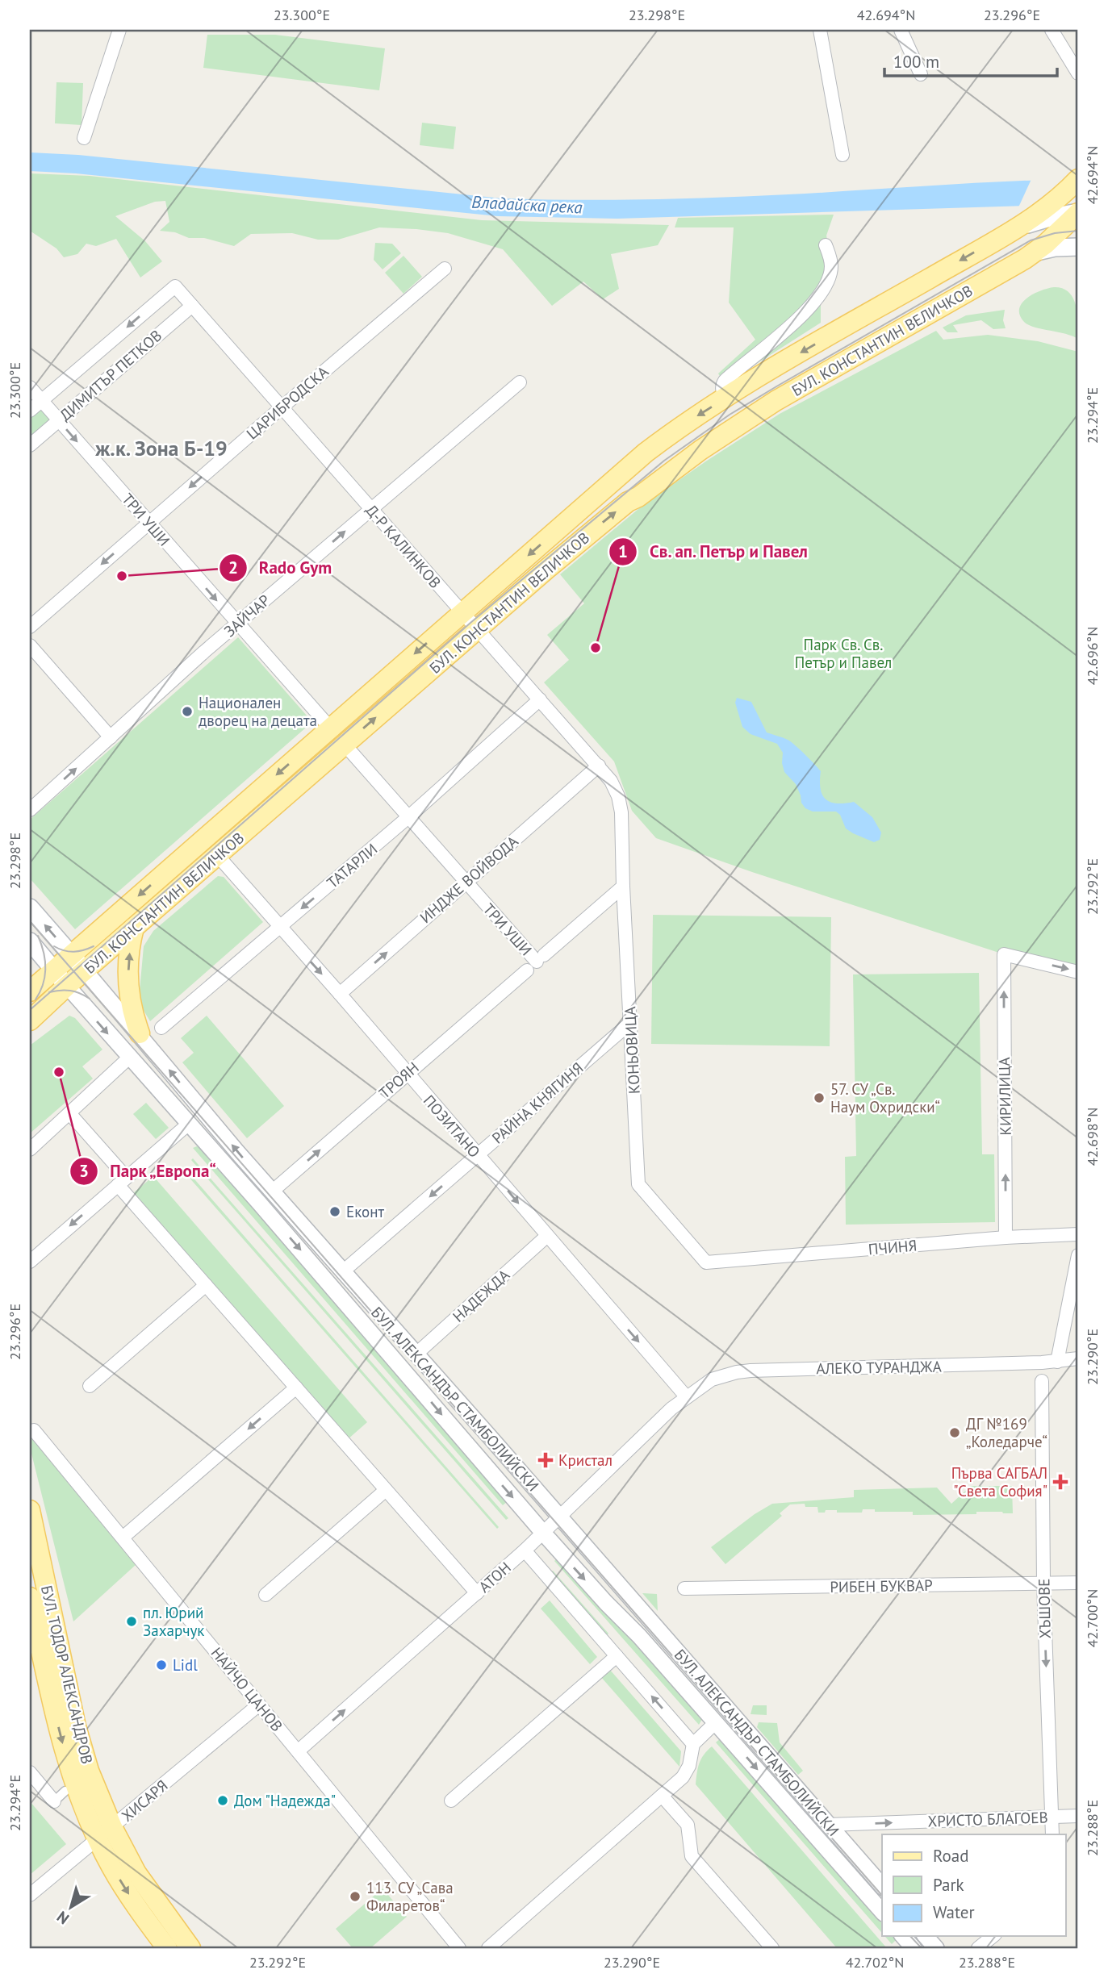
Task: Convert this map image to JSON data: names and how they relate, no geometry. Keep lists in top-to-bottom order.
{
  "streets": {
    "main road": ["БУЛ. КОНСТАНТИН ВЕЛИЧКОВ", "БУЛ. АЛЕКСАНДЪР СТАМБОЛИЙСКИ", "БУЛ. ТОДОР АЛЕКСАНДРОВ"],
    "street": [
      "ДИМИТЪР ПЕТКОВ",
      "ЦАРИБРОДСКА",
      "ТРИ УШИ",
      "Д-Р КАЛИНКОВ",
      "ЗАЙЧАР",
      "ТАТАРЛИ",
      "ИНДЖЕ ВОЙВОДА",
      "КОНЬОВИЦА",
      "ТРОЯН",
      "КИРИЛИЦА",
      "РАЙНА КНЯГИНЯ",
      "ПОЗИТАНО",
      "ПЧИНЯ",
      "НАДЕЖДА",
      "АЛЕКО ТУРАНДЖА",
      "АТОН",
      "РИБЕН БУКВАР",
      "ХЪШОВЕ",
      "НАЙЧО ЦАНОВ",
      "ХИСАРЯ",
      "ХРИСТО БЛАГОЕВ"
    ]
  },
  "crossings": [
    ["БУЛ. КОНСТАНТИН ВЕЛИЧКОВ", "ТРИ УШИ"],
    ["БУЛ. КОНСТАНТИН ВЕЛИЧКОВ", "Д-Р КАЛИНКОВ"],
    ["БУЛ. КОНСТАНТИН ВЕЛИЧКОВ", "ПОЗИТАНО"],
    ["БУЛ. КОНСТАНТИН ВЕЛИЧКОВ", "БУЛ. АЛЕКСАНДЪР СТАМБОЛИЙСКИ"],
    ["ДИМИТЪР ПЕТКОВ", "ТРИ УШИ"],
    ["ДИМИТЪР ПЕТКОВ", "Д-Р КАЛИНКОВ"],
    ["ЦАРИБРОДСКА", "ТРИ УШИ"],
    ["ЦАРИБРОДСКА", "Д-Р КАЛИНКОВ"],
    ["ТРИ УШИ", "ЗАЙЧАР"],
    ["ТРИ УШИ", "ТАТАРЛИ"],
    ["ТРИ УШИ", "ИНДЖЕ ВОЙВОДА"],
    ["ТРИ УШИ", "ТРОЯН"],
    ["Д-Р КАЛИНКОВ", "ЗАЙЧАР"],
    ["Д-Р КАЛИНКОВ", "ТАТАРЛИ"],
    ["Д-Р КАЛИНКОВ", "ИНДЖЕ ВОЙВОДА"],
    ["Д-Р КАЛИНКОВ", "КОНЬОВИЦА"],
    ["ТАТАРЛИ", "ПОЗИТАНО"],
    ["ИНДЖЕ ВОЙВОДА", "ПОЗИТАНО"],
    ["КОНЬОВИЦА", "ТРОЯН"],
    ["КОНЬОВИЦА", "РАЙНА КНЯГИНЯ"],
    ["КОНЬОВИЦА", "ПЧИНЯ"],
    ["ТРОЯН", "ПОЗИТАНО"],
    ["ТРОЯН", "БУЛ. АЛЕКСАНДЪР СТАМБОЛИЙСКИ"],
    ["КИРИЛИЦА", "ПЧИНЯ"],
    ["РАЙНА КНЯГИНЯ", "ПОЗИТАНО"],
    ["РАЙНА КНЯГИНЯ", "БУЛ. АЛЕКСАНДЪР СТАМБОЛИЙСКИ"],
    ["ПОЗИТАНО", "НАДЕЖДА"],
    ["ПОЗИТАНО", "АЛЕКО ТУРАНДЖА"],
    ["ПОЗИТАНО", "АТОН"],
    ["НАДЕЖДА", "БУЛ. АЛЕКСАНДЪР СТАМБОЛИЙСКИ"],
    ["АЛЕКО ТУРАНДЖА", "АТОН"],
    ["БУЛ. АЛЕКСАНДЪР СТАМБОЛИЙСКИ", "АТОН"],
    ["БУЛ. АЛЕКСАНДЪР СТАМБОЛИЙСКИ", "ХРИСТО БЛАГОЕВ"],
    ["АТОН", "НАЙЧО ЦАНОВ"],
    ["РИБЕН БУКВАР", "ХЪШОВЕ"],
    ["ХЪШОВЕ", "ХРИСТО БЛАГОЕВ"],
    ["БУЛ. ТОДОР АЛЕКСАНДРОВ", "ХИСАРЯ"],
    ["НАЙЧО ЦАНОВ", "ХИСАРЯ"]
  ],
  "one_way": [
    "ЦАРИБРОДСКА",
    "ТРИ УШИ",
    "ЗАЙЧАР",
    "ИНДЖЕ ВОЙВОДА",
    "ТРОЯН",
    "РАЙНА КНЯГИНЯ",
    "ПОЗИТАНО",
    "АТОН",
    "ХЪШОВЕ",
    "ХРИСТО БЛАГОЕВ"
  ],
  "districts": ["ж.к. Зона Б-19"],
  "water": ["Владайска река"],
  "parks": ["Парк Св. Св. Петър и Павел"],
  "places": {
    "other": [
      "Rado Gym",
      "Св. ап. Петър и Павел",
      "Национален дворец на децата",
      "Парк „Европа“",
      "57. СУ „Св. Наум Охридски“",
      "Еконт",
      "ДГ №169 „Коледарче“",
      "пл. Юрий Захарчук",
      "Lidl",
      "Дом \"Надежда\"",
      "113. СУ „Сава Филаретов“"
    ],
    "health": ["Кристал", "Първа САГБАЛ \"Света София\""]
  },
  "legend": ["Road", "Park", "Water"],
  "scale_bar": "100 m",
  "north": "bottom left",
  "coordinates": [
    "23.300°E",
    "23.298°E",
    "42.694°N",
    "23.296°E",
    "23.294°E",
    "42.696°N",
    "23.292°E",
    "42.698°N",
    "23.290°E",
    "42.700°N",
    "23.288°E",
    "42.702°N"
  ]
}
